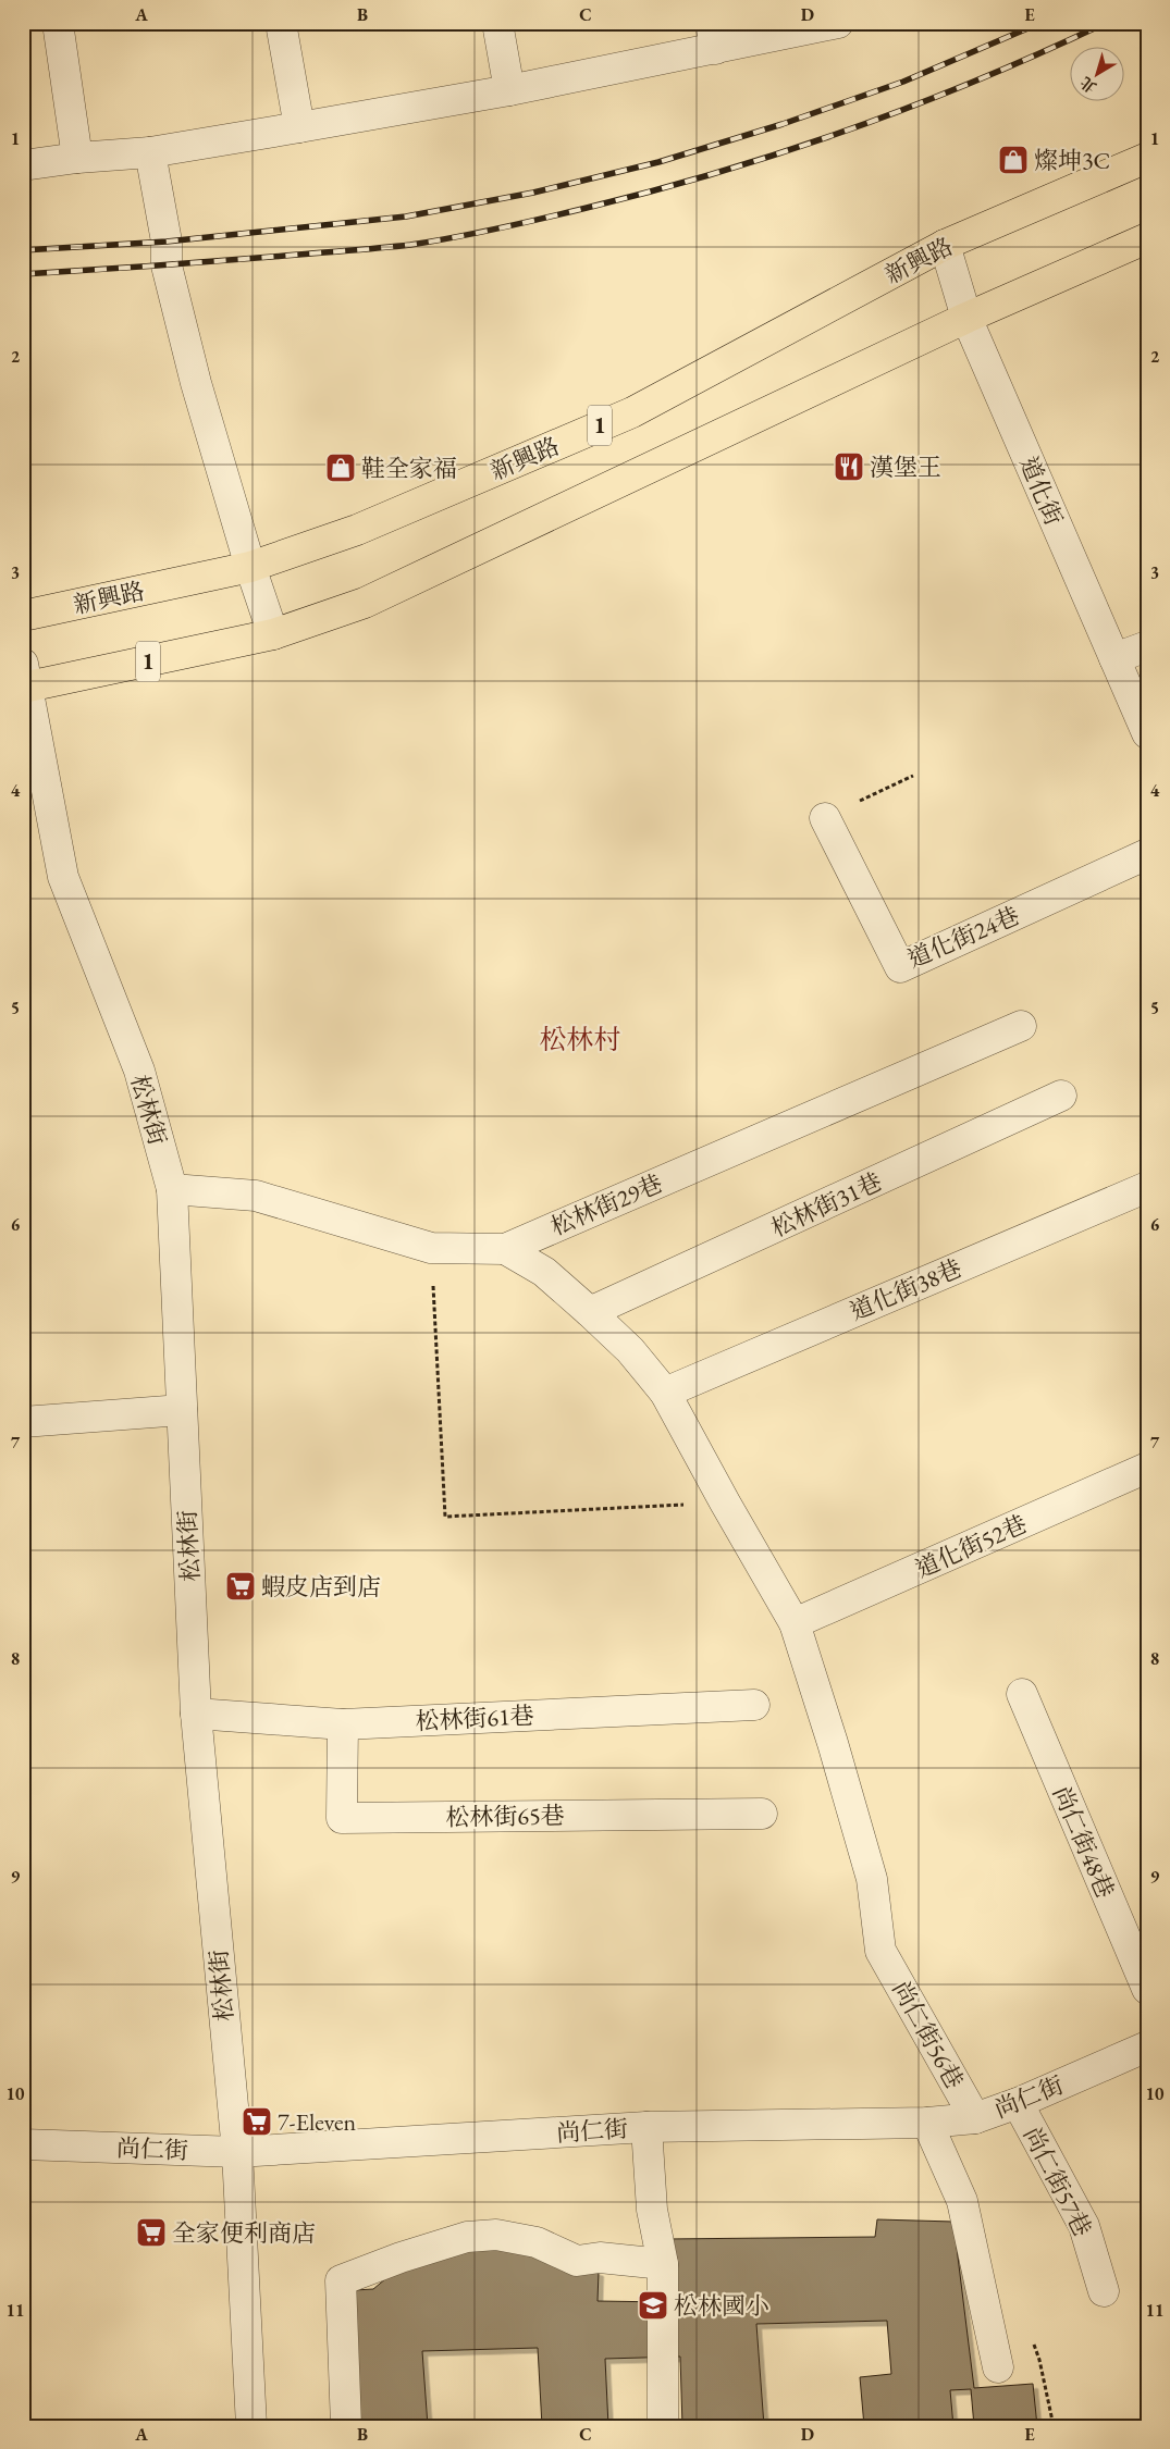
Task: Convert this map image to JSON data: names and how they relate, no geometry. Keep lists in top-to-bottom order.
{
  "streets": {
    "main road": ["新興路", "1"],
    "street": [
      "道化街",
      "道化街24巷",
      "松林街",
      "松林街29巷",
      "松林街31巷",
      "道化街38巷",
      "道化街52巷",
      "松林街61巷",
      "松林街65巷",
      "尚仁街48巷",
      "尚仁街56巷",
      "尚仁街",
      "尚仁街57巷"
    ]
  },
  "crossings": [
    ["新興路", "道化街"],
    ["1", "道化街"],
    ["1", "松林街"],
    ["松林街", "松林街29巷"],
    ["松林街", "松林街61巷"],
    ["松林街", "尚仁街"],
    ["道化街52巷", "尚仁街56巷"],
    ["松林街61巷", "松林街65巷"],
    ["尚仁街56巷", "尚仁街"],
    ["尚仁街", "尚仁街57巷"]
  ],
  "districts": ["松林村"],
  "places": {
    "shop": ["燦坤3C", "鞋全家福"],
    "restaurant": ["漢堡王"],
    "supermarket": ["蝦皮店到店", "7-Eleven", "全家便利商店"],
    "school or university": ["松林國小"]
  },
  "north": "bottom left",
  "grid": {
    "columns": [
      "A",
      "B",
      "C",
      "D",
      "E"
    ],
    "rows": [
      "1",
      "2",
      "3",
      "4",
      "5",
      "6",
      "7",
      "8",
      "9",
      "10",
      "11"
    ]
  }
}
